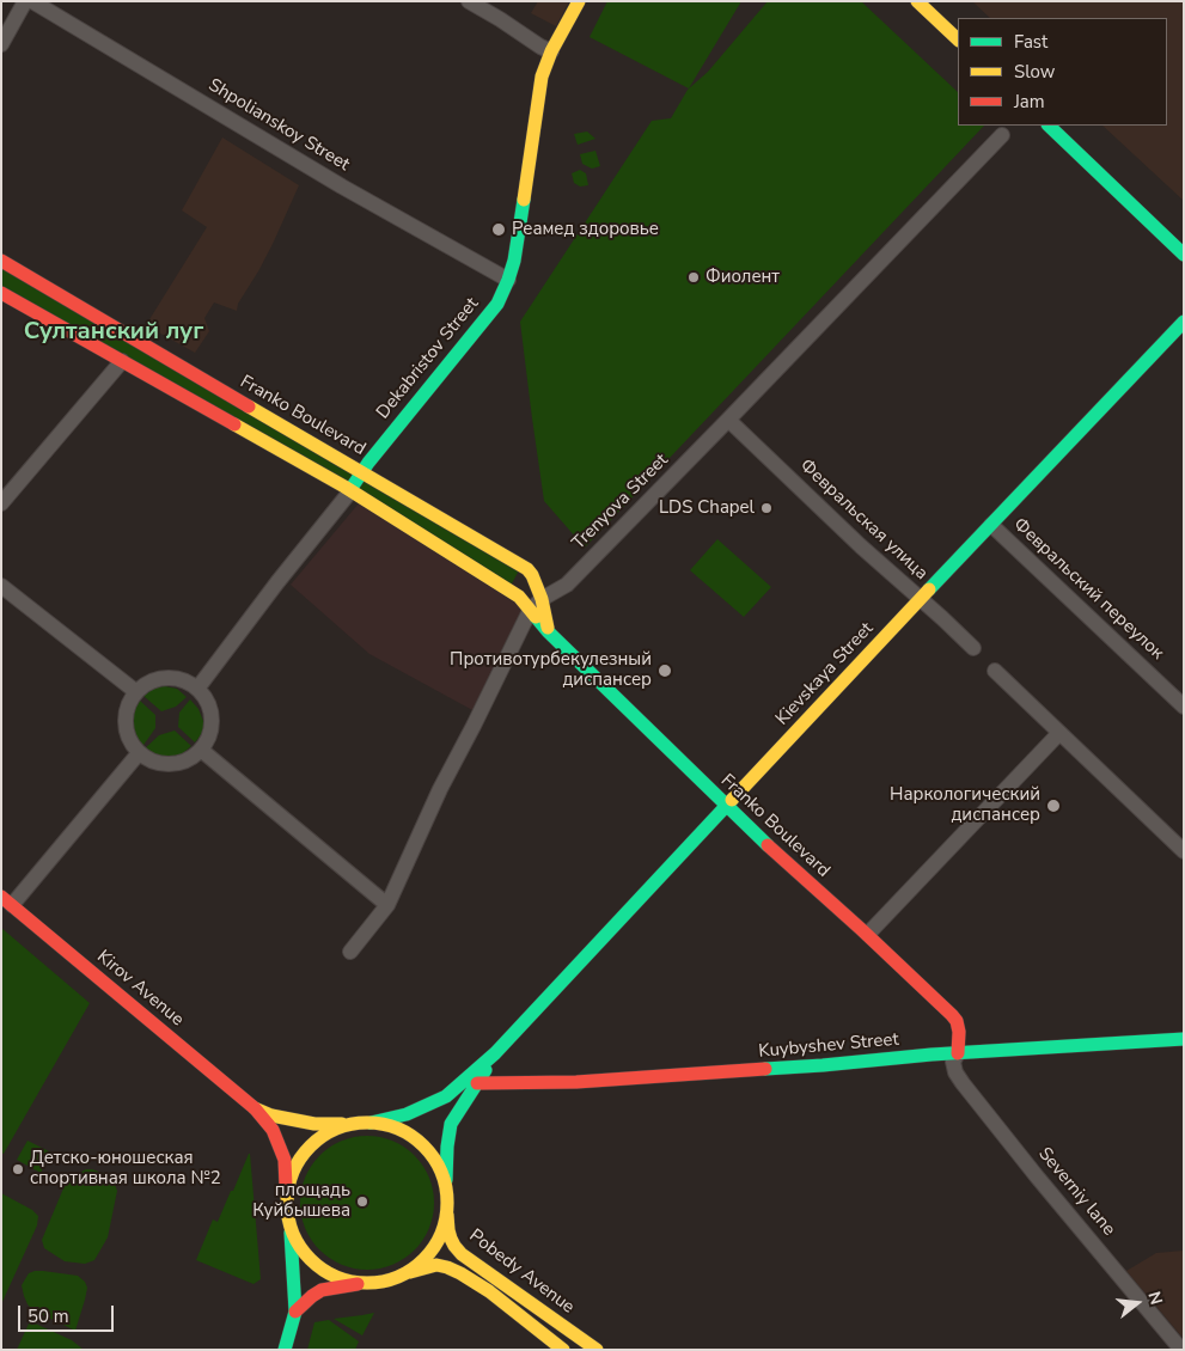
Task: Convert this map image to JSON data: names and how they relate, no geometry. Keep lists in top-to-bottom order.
{
  "streets": {
    "main road": [
      "Dekabristov Street",
      "Franko Boulevard",
      "Kievskaya Street",
      "Kirov Avenue",
      "Kuybyshev Street",
      "Pobedy Avenue"
    ],
    "street": [
      "Shpolianskoy Street",
      "Trenyova Street",
      "Февральская улица",
      "Февральский переулок",
      "Severniy lane"
    ]
  },
  "crossings": [
    ["Shpolianskoy Street", "Dekabristov Street"],
    ["Dekabristov Street", "Franko Boulevard"],
    ["Franko Boulevard", "Trenyova Street"],
    ["Franko Boulevard", "Kievskaya Street"],
    ["Franko Boulevard", "Kuybyshev Street"],
    ["Franko Boulevard", "Severniy lane"],
    ["Trenyova Street", "Февральская улица"],
    ["Февральская улица", "Kievskaya Street"],
    ["Февральский переулок", "Kievskaya Street"],
    ["Kievskaya Street", "Kuybyshev Street"],
    ["Kievskaya Street", "Pobedy Avenue"],
    ["Kuybyshev Street", "Severniy lane"]
  ],
  "districts": ["Султанский луг"],
  "places": [
    "Реамед здоровье",
    "Фиолент",
    "LDS Chapel",
    "Противотурбекулезный диспансер",
    "Наркологический диспансер",
    "Детско-юношеская спортивная школа №2",
    "площадь Куйбышева"
  ],
  "legend": ["Fast", "Slow", "Jam"],
  "scale_bar": "50 m",
  "north": "right"
}
